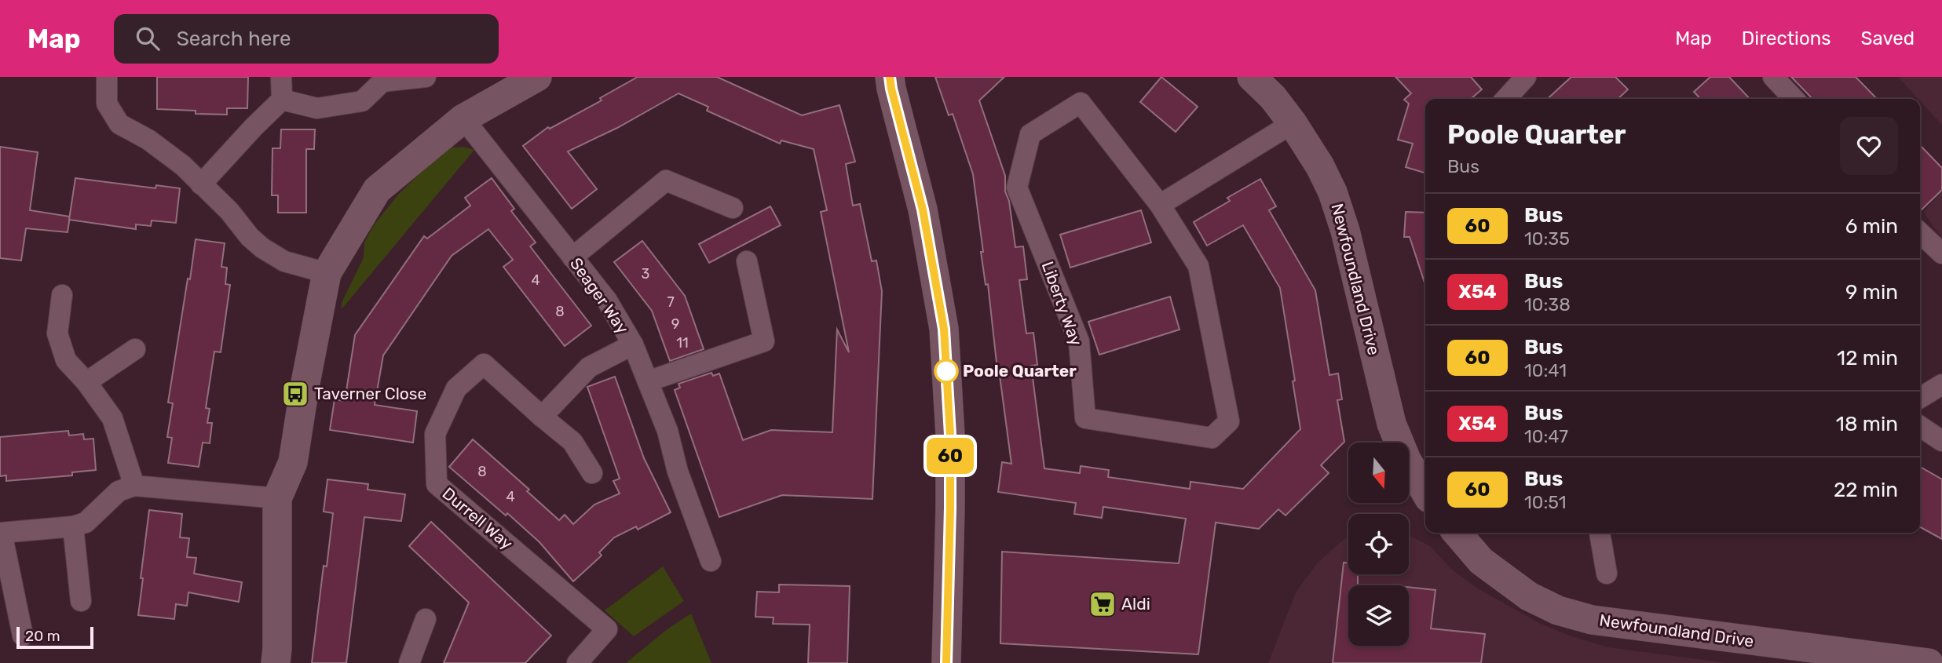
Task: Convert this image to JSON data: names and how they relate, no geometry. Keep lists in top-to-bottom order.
{
  "streets": {
    "street": [
      "Newfoundland Drive",
      "Seager Way",
      "Liberty Way",
      "Durrell Way"
    ]
  },
  "places": {
    "other": ["Poole Quarter"],
    "bus stop": ["Taverner Close"],
    "supermarket": ["Aldi"]
  },
  "lines": ["bus line 60"],
  "house_numbers": [
    "3",
    "4",
    "7",
    "8",
    "9",
    "11",
    "8",
    "4"
  ],
  "scale_bar": "20 m",
  "north": "bottom",
  "page": {
    "header": "Map",
    "search": "Search here",
    "nav": ["Map", "Directions", "Saved"],
    "on_map": "60",
    "heading": ["Poole Quarter", "Bus"],
    "list": [
      {
        "mark": "60",
        "name": "Bus",
        "note": "10:35",
        "value": "6 min"
      },
      {
        "mark": "X54",
        "name": "Bus",
        "note": "10:38",
        "value": "9 min"
      },
      {
        "mark": "60",
        "name": "Bus",
        "note": "10:41",
        "value": "12 min"
      },
      {
        "mark": "X54",
        "name": "Bus",
        "note": "10:47",
        "value": "18 min"
      },
      {
        "mark": "60",
        "name": "Bus",
        "note": "10:51",
        "value": "22 min"
      }
    ],
    "scale": "20 m"
  }
}
